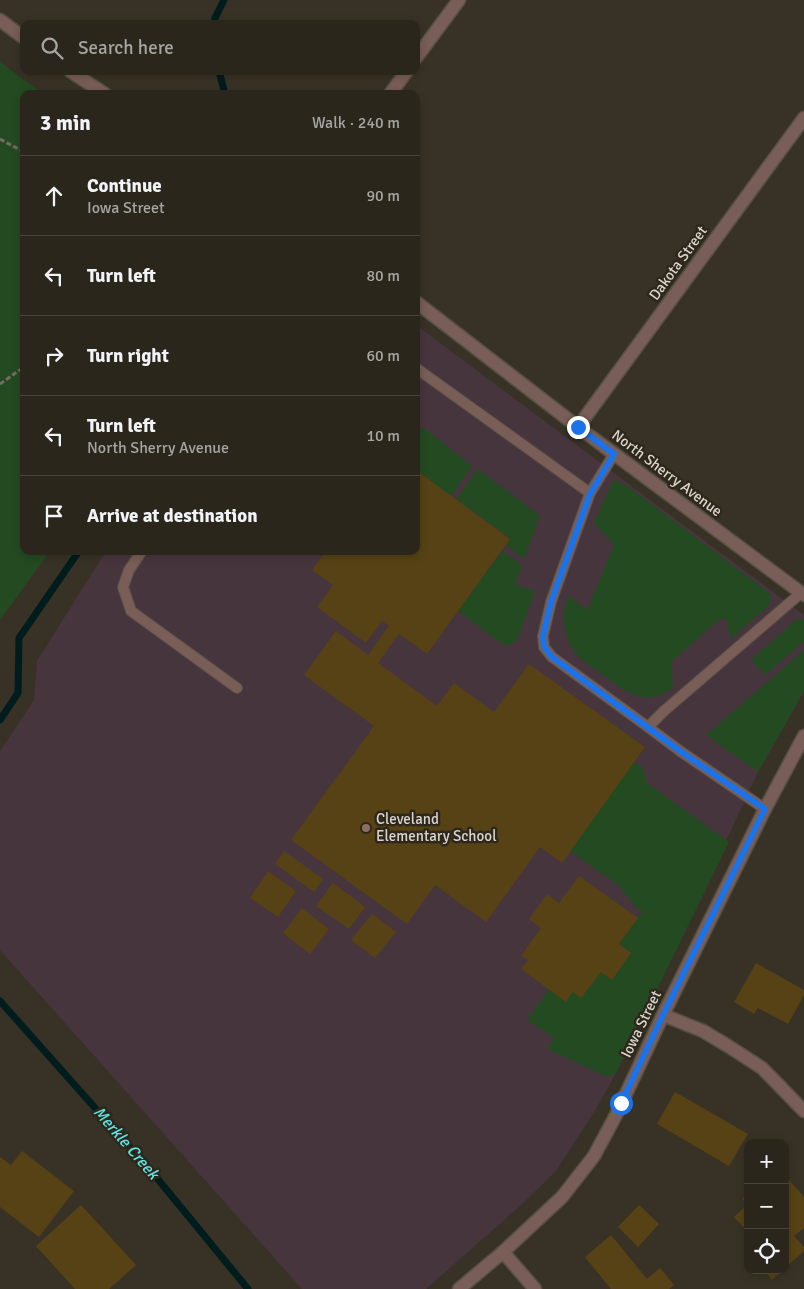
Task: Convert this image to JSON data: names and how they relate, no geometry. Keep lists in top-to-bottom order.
{
  "streets": {
    "street": ["Dakota Street", "North Sherry Avenue", "Iowa Street"]
  },
  "crossings": [
    ["Dakota Street", "North Sherry Avenue"]
  ],
  "water": ["Merkle Creek"],
  "places": ["Cleveland Elementary School"],
  "page": {
    "search": "Search here",
    "heading": ["3 min", "Walk · 240 m"],
    "list": [
      ["Continue", "Iowa Street", "90 m"],
      ["Turn left", "80 m"],
      ["Turn right", "60 m"],
      ["Turn left", "North Sherry Avenue", "10 m"],
      "Arrive at destination"
    ],
    "map_buttons": ["+", "−"]
  }
}
